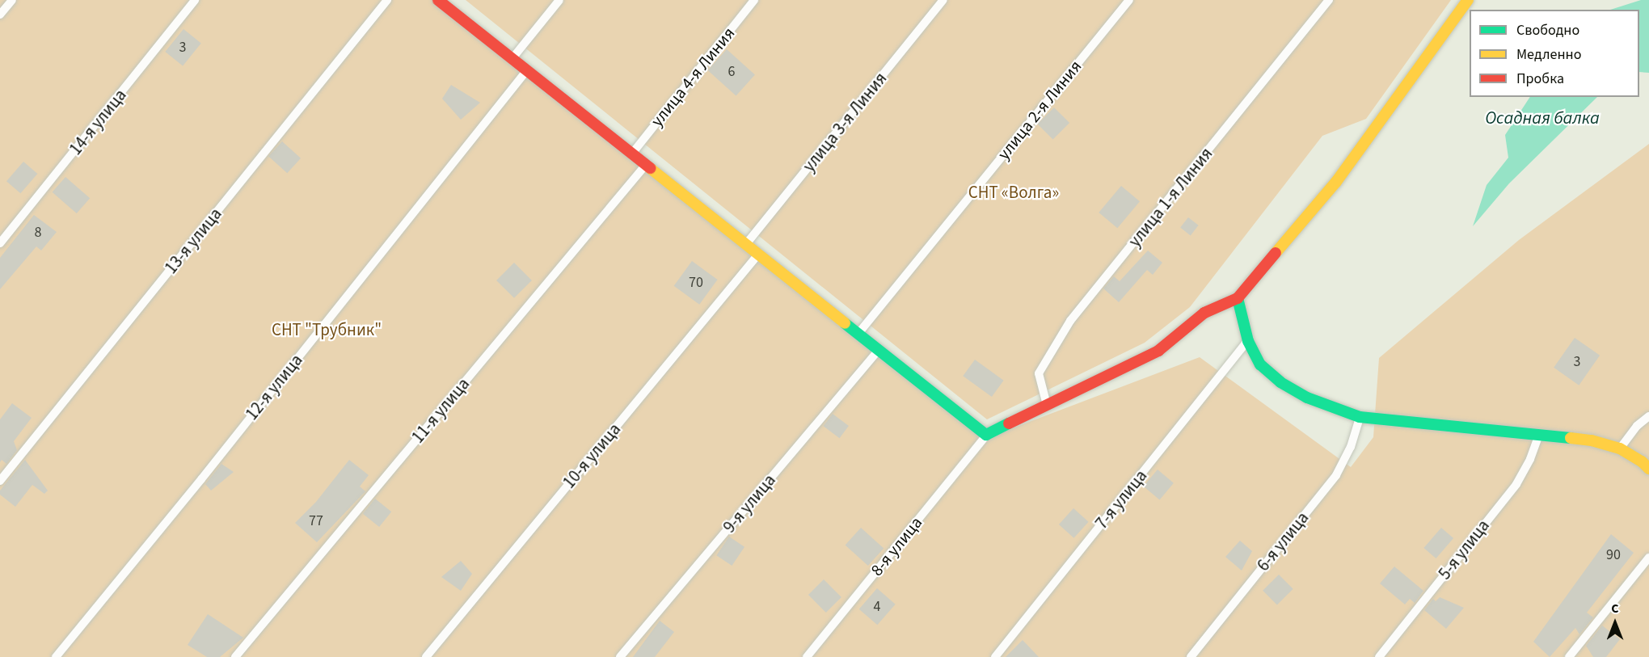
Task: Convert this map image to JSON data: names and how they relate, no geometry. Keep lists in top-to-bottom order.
{
  "streets": {
    "lane": [
      "улица 4-я Линия",
      "улица 2-я Линия",
      "14-я улица",
      "улица 3-я Линия",
      "улица 1-я Линия",
      "13-я улица",
      "12-я улица",
      "11-я улица",
      "10-я улица",
      "7-я улица",
      "9-я улица",
      "6-я улица",
      "8-я улица",
      "5-я улица"
    ]
  },
  "water": ["Осадная балка"],
  "parks": ["СНТ «Волга»", "СНТ \"Трубник\""],
  "house_numbers": [
    "3",
    "6",
    "8",
    "70",
    "3",
    "77",
    "90",
    "4"
  ],
  "legend": ["Свободно", "Медленно", "Пробка"],
  "north": "top"
}
